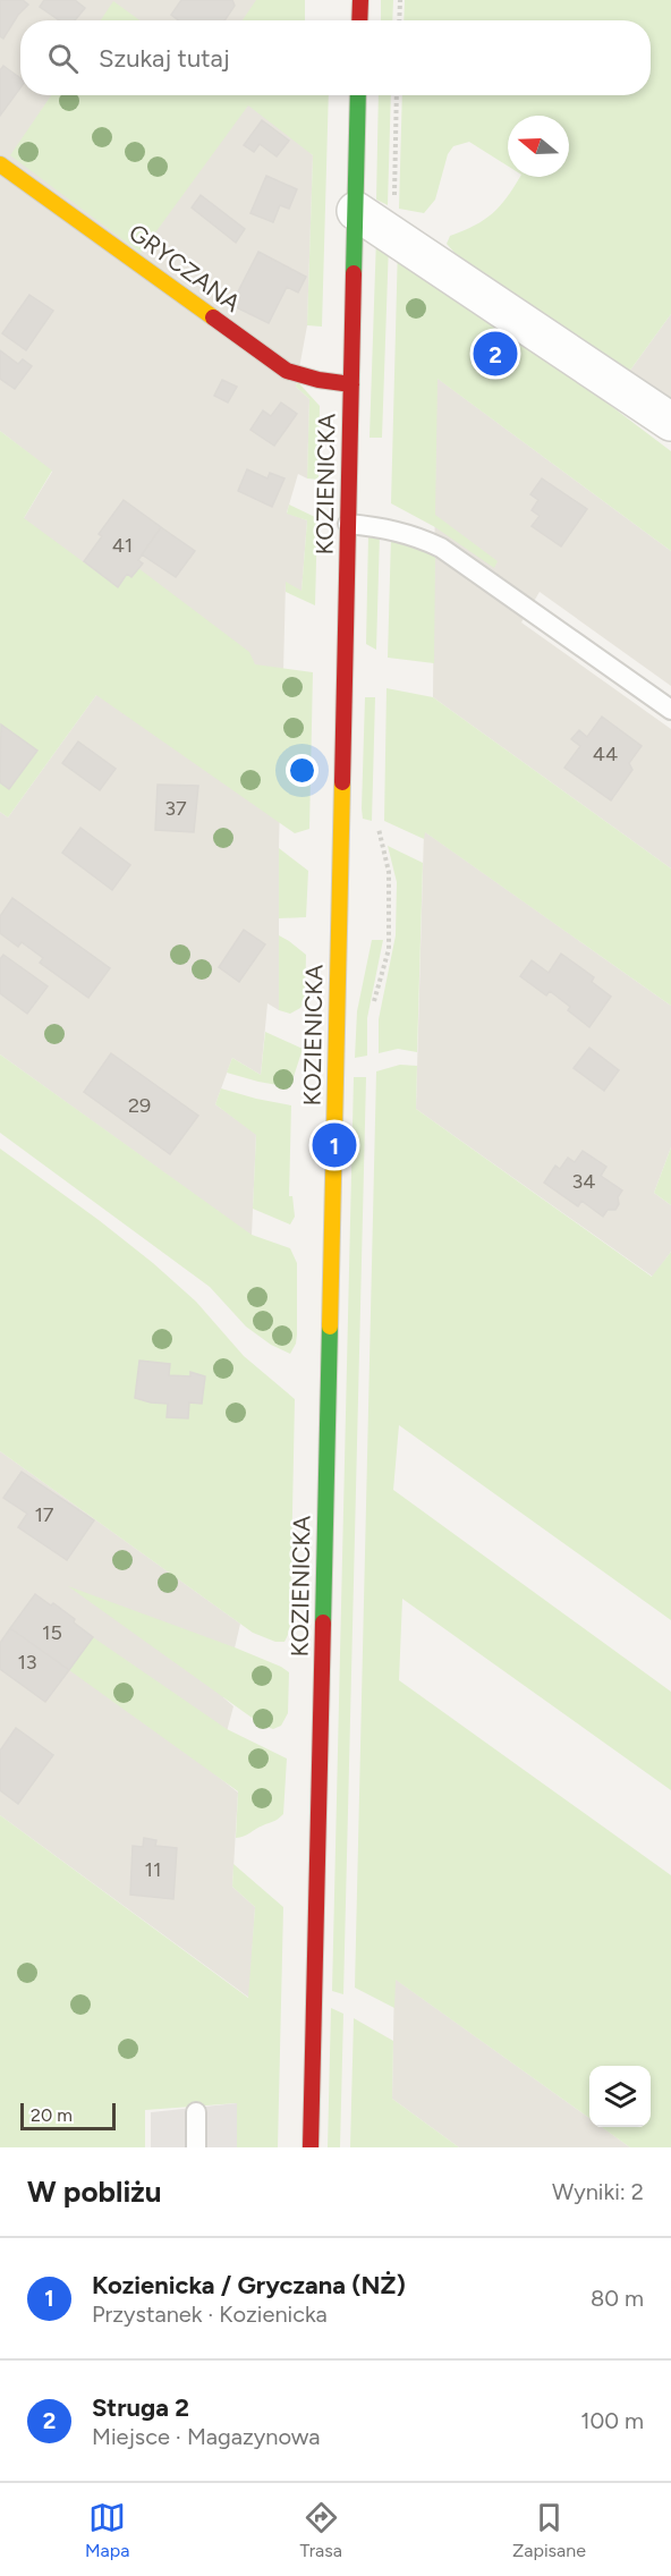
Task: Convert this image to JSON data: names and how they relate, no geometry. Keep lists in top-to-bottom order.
{
  "streets": {
    "main road": ["GRYCZANA", "KOZIENICKA"]
  },
  "crossings": [
    ["GRYCZANA", "KOZIENICKA"]
  ],
  "house_numbers": [
    "41",
    "44",
    "37",
    "29",
    "34",
    "17",
    "15",
    "13",
    "11"
  ],
  "scale_bar": "20 m",
  "north": "left",
  "page": {
    "search": "Szukaj tutaj",
    "pins": ["2", "1"],
    "scale": "20 m",
    "heading": ["W pobliżu", "Wyniki: 2"],
    "list": [
      {
        "mark": "1",
        "name": "Kozienicka / Gryczana (NŻ)",
        "note": "Przystanek · Kozienicka",
        "value": "80 m"
      },
      {
        "mark": "2",
        "name": "Struga 2",
        "note": "Miejsce · Magazynowa",
        "value": "100 m"
      }
    ],
    "nav": ["Mapa", "Trasa", "Zapisane"]
  }
}
